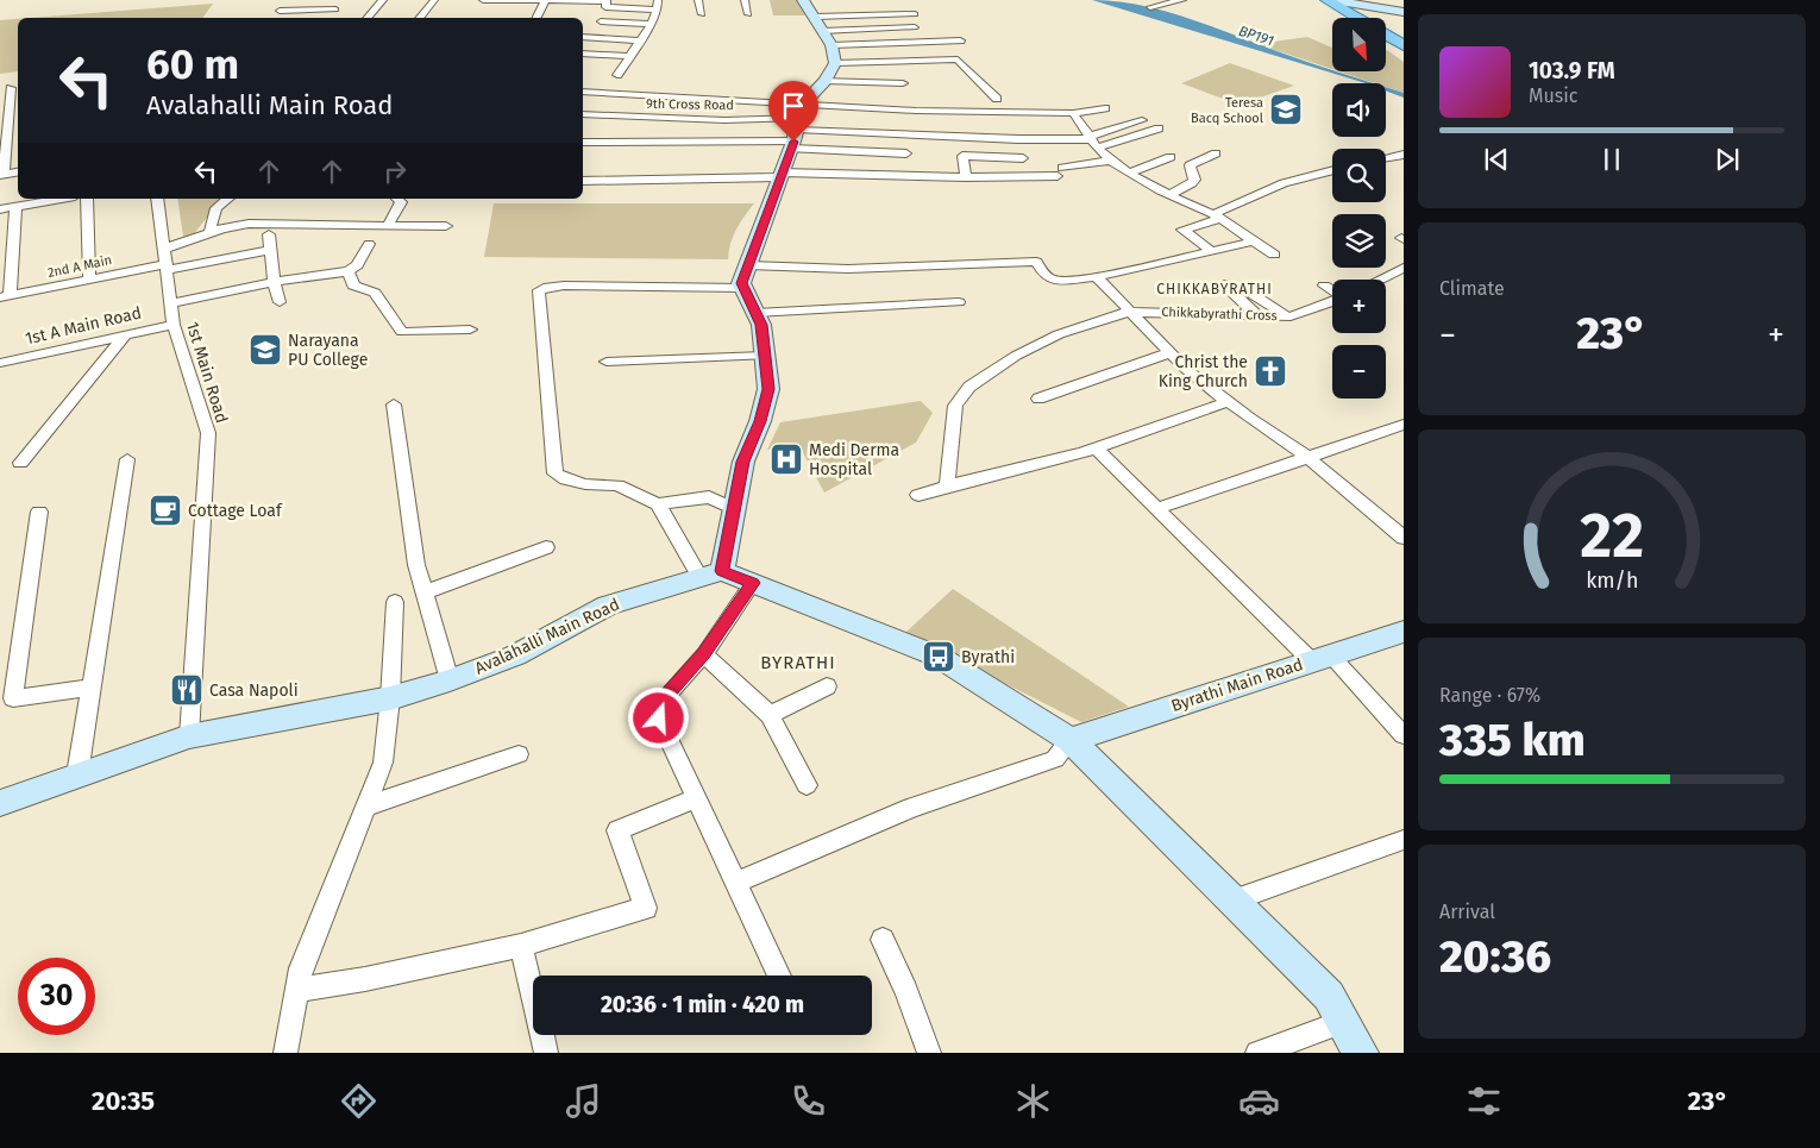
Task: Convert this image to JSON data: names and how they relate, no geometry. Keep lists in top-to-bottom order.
{
  "streets": {
    "main road": ["Avalahalli Main Road", "Byrathi Main Road"],
    "street": [
      "9th Cross Road",
      "2nd A Main",
      "Chikkabyrathi Cross",
      "1st A Main Road",
      "1st Main Road"
    ]
  },
  "crossings": [
    ["2nd A Main", "1st Main Road"],
    ["1st A Main Road", "1st Main Road"],
    ["1st Main Road", "Avalahalli Main Road"]
  ],
  "districts": ["CHIKKABYRATHI", "BYRATHI"],
  "water": ["BP191"],
  "places": {
    "school or university": ["Teresa Bacq School", "Narayana PU College"],
    "church": ["Christ the King Church"],
    "hospital": ["Medi Derma Hospital"],
    "cafe": ["Cottage Loaf"],
    "bus stop": ["Byrathi"],
    "restaurant": ["Casa Napoli"]
  },
  "north": "bottom right",
  "page": {
    "map_buttons": ["+", "−"],
    "turn": ["60 m", "Avalahalli Main Road"],
    "song": ["103.9 FM", "Music"],
    "tile": [
      "Climate",
      ["Range · 67%", "335 km"],
      ["Arrival", "20:36"]
    ],
    "heat": ["−", "23°", "+"],
    "limit": "30",
    "trip": "20:36 · 1 min · 420 m",
    "tabs": ["20:35", "23°"],
    "gauge": ["22", "km/h"]
  }
}
